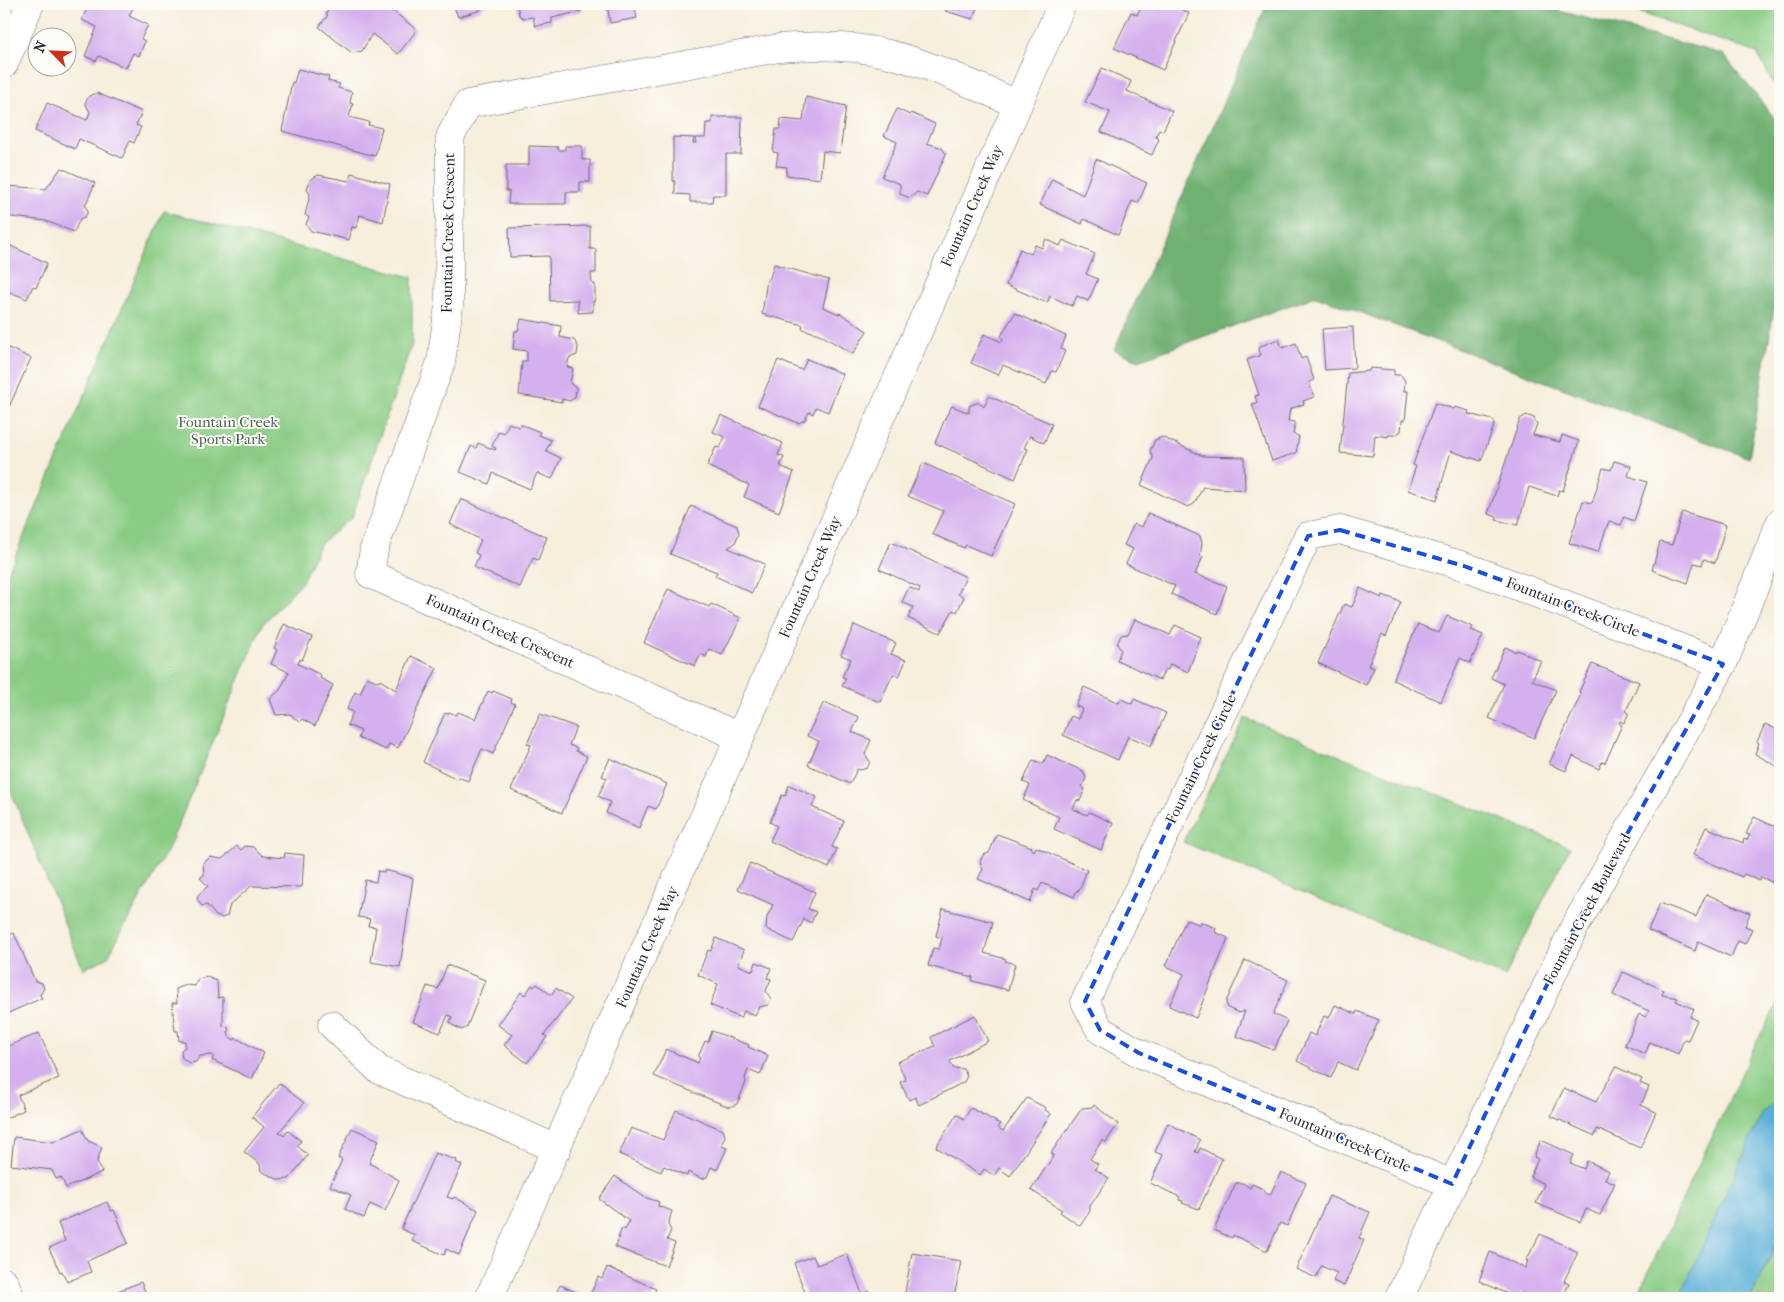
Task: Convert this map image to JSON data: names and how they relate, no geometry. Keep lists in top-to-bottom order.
{
  "streets": {
    "street": [
      "Fountain Creek Way",
      "Fountain Creek Crescent",
      "Fountain Creek Circle",
      "Fountain Creek Boulevard"
    ]
  },
  "crossings": [
    ["Fountain Creek Way", "Fountain Creek Crescent"],
    ["Fountain Creek Circle", "Fountain Creek Boulevard"]
  ],
  "parks": ["Fountain Creek Sports Park"],
  "north": "top left"
}
